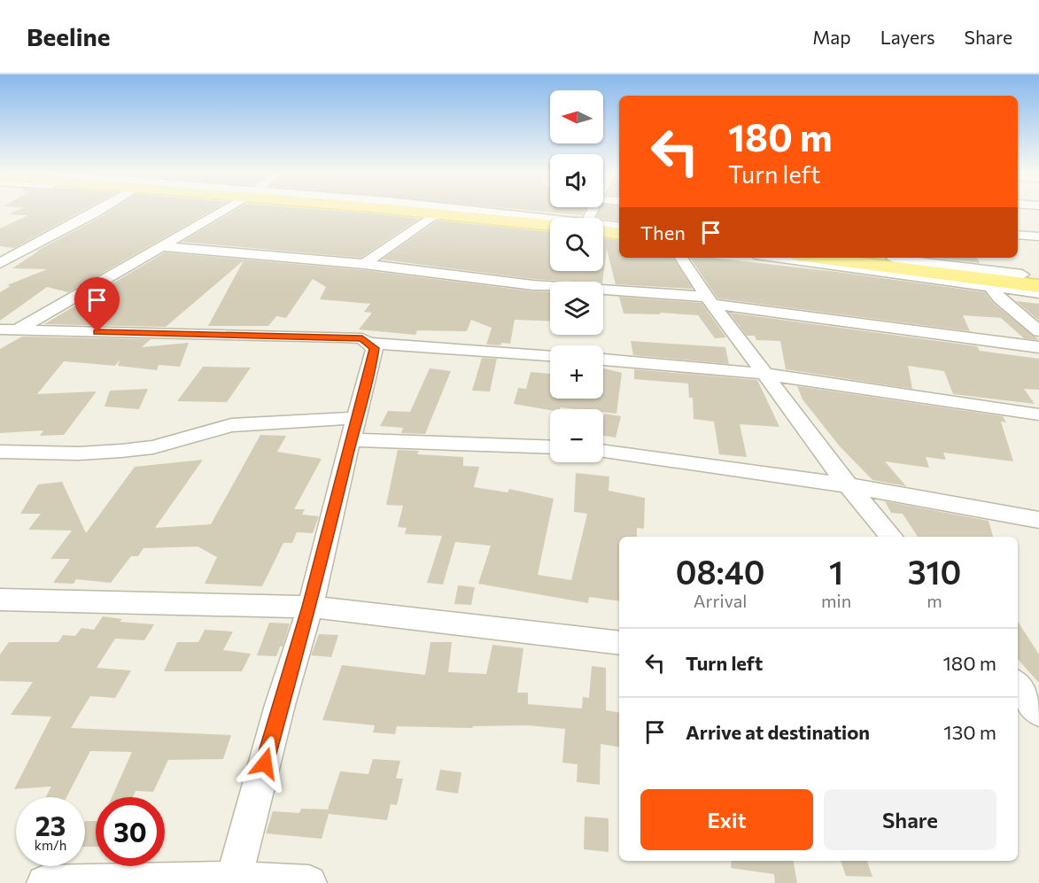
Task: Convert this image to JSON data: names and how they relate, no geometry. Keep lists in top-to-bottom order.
{
  "north": "left",
  "page": {
    "header": "Beeline",
    "nav": ["Map", "Layers", "Share"],
    "map_buttons": ["+", "−"],
    "turn": ["180 m", "Turn left"],
    "then": "Then",
    "eta": [
      "08:40",
      "Arrival",
      "1",
      "min",
      "310",
      "m"
    ],
    "list": [
      {
        "name": "Turn left",
        "value": "180 m"
      },
      {
        "name": "Arrive at destination",
        "value": "130 m"
      }
    ],
    "buttons": ["Exit", "Share"],
    "speed": "23 km/h",
    "limit": "30"
  }
}
